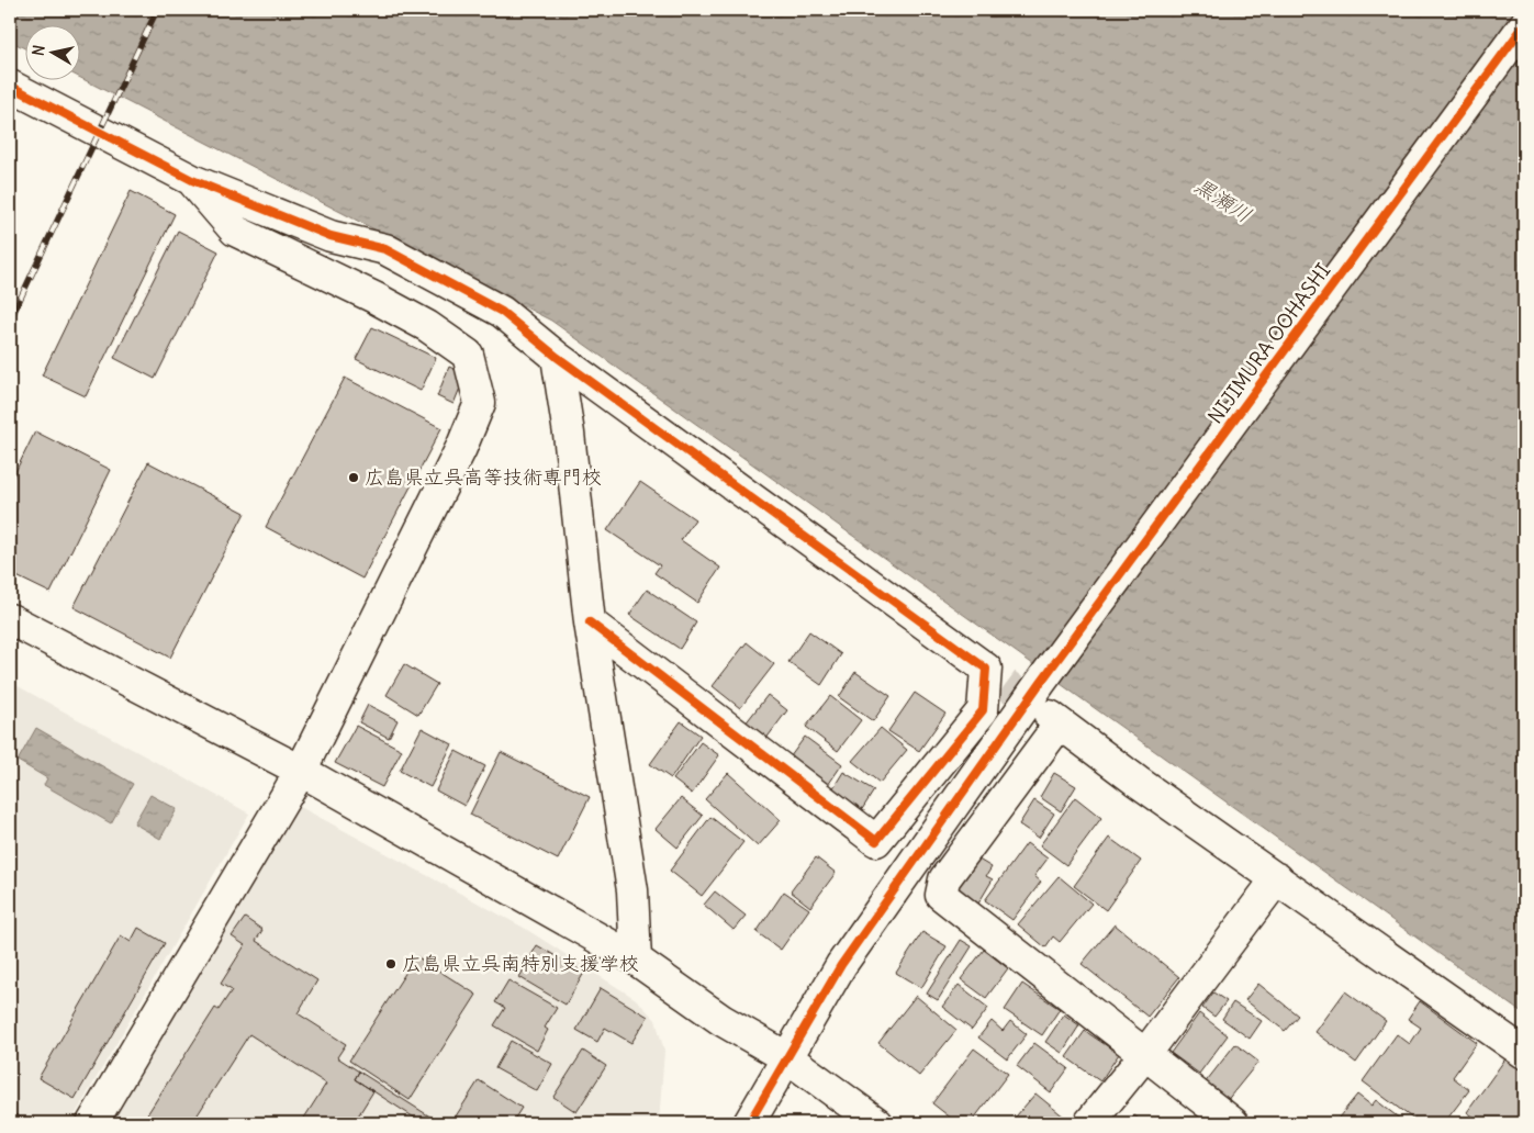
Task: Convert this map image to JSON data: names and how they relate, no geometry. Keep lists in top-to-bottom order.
{
  "streets": {
    "street": ["NIJIMURA OOHASHI"]
  },
  "water": ["黒瀬川"],
  "places": ["広島県立呉高等技術専門校", "広島県立呉南特別支援学校"],
  "north": "left"
}
